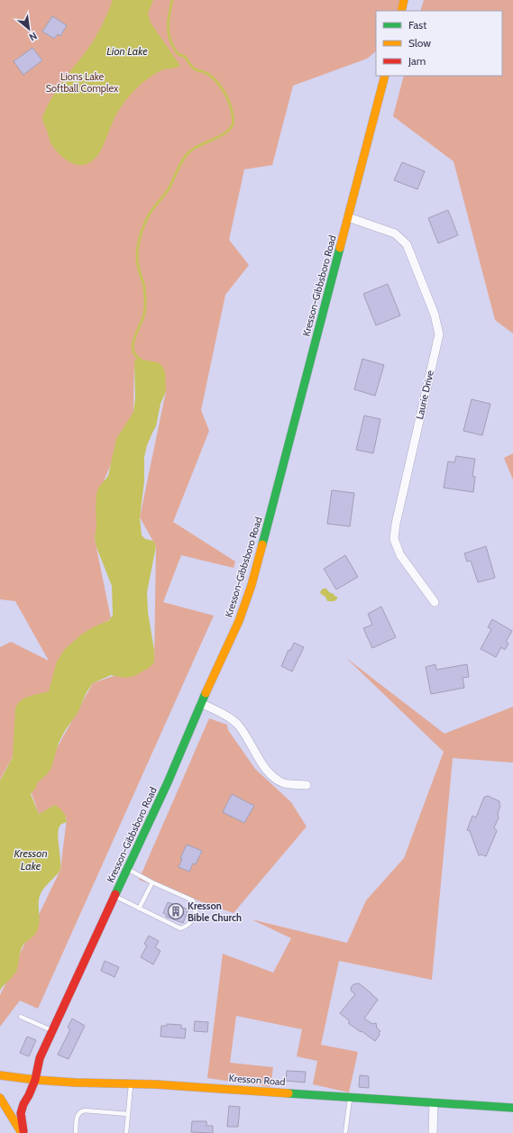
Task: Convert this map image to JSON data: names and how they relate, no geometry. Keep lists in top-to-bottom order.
{
  "streets": {
    "main road": ["Kresson-Gibbsboro Road", "Kresson Road"],
    "street": ["Laurie Drive"]
  },
  "crossings": [
    ["Kresson-Gibbsboro Road", "Laurie Drive"],
    ["Kresson-Gibbsboro Road", "Kresson Road"]
  ],
  "water": ["Lion Lake", "Kresson Lake"],
  "parks": ["Lions Lake Softball Complex"],
  "places": {
    "building": ["Kresson Bible Church"]
  },
  "legend": ["Fast", "Slow", "Jam"],
  "north": "bottom right"
}
